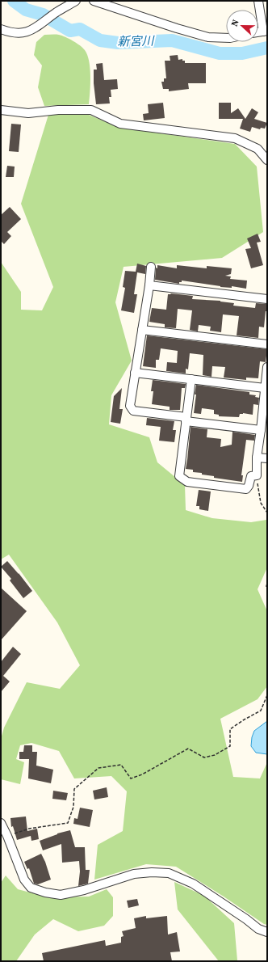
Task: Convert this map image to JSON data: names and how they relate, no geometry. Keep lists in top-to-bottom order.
{
  "water": ["新宮川"],
  "north": "left"
}
